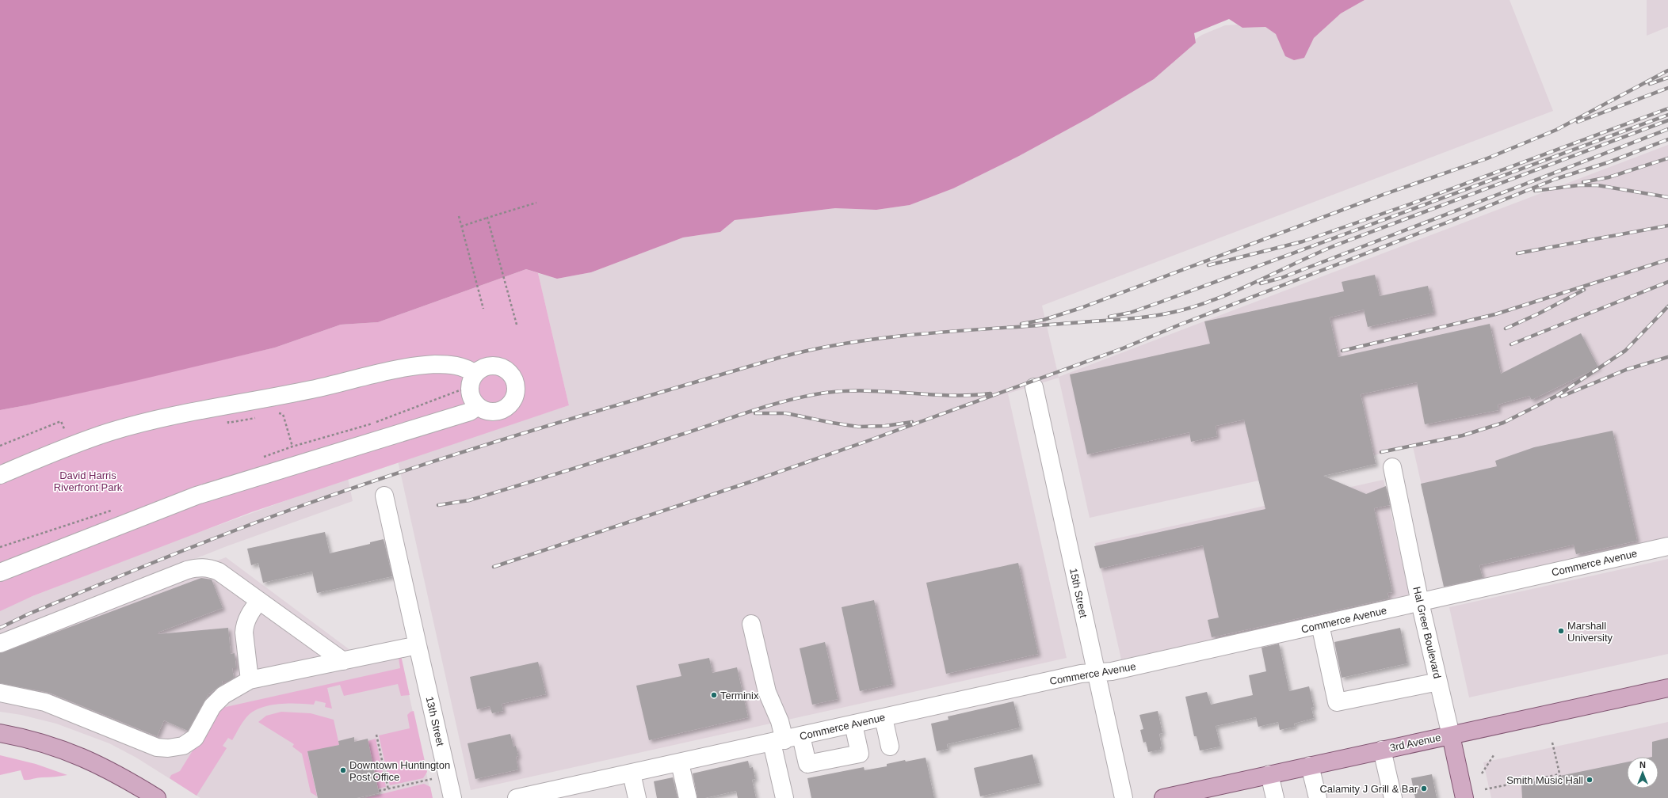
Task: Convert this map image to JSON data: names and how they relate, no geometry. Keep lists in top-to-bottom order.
{
  "streets": {
    "main road": ["Hal Greer Boulevard", "3rd Avenue"],
    "street": ["Commerce Avenue", "15th Street", "13th Street"]
  },
  "crossings": [
    ["Commerce Avenue", "15th Street"],
    ["Commerce Avenue", "Hal Greer Boulevard"],
    ["Hal Greer Boulevard", "3rd Avenue"]
  ],
  "parks": ["David Harris Riverfront Park"],
  "places": [
    "Marshall University",
    "Terminix",
    "Downtown Huntington Post Office",
    "Smith Music Hall",
    "Calamity J Grill & Bar"
  ],
  "north": "top"
}
